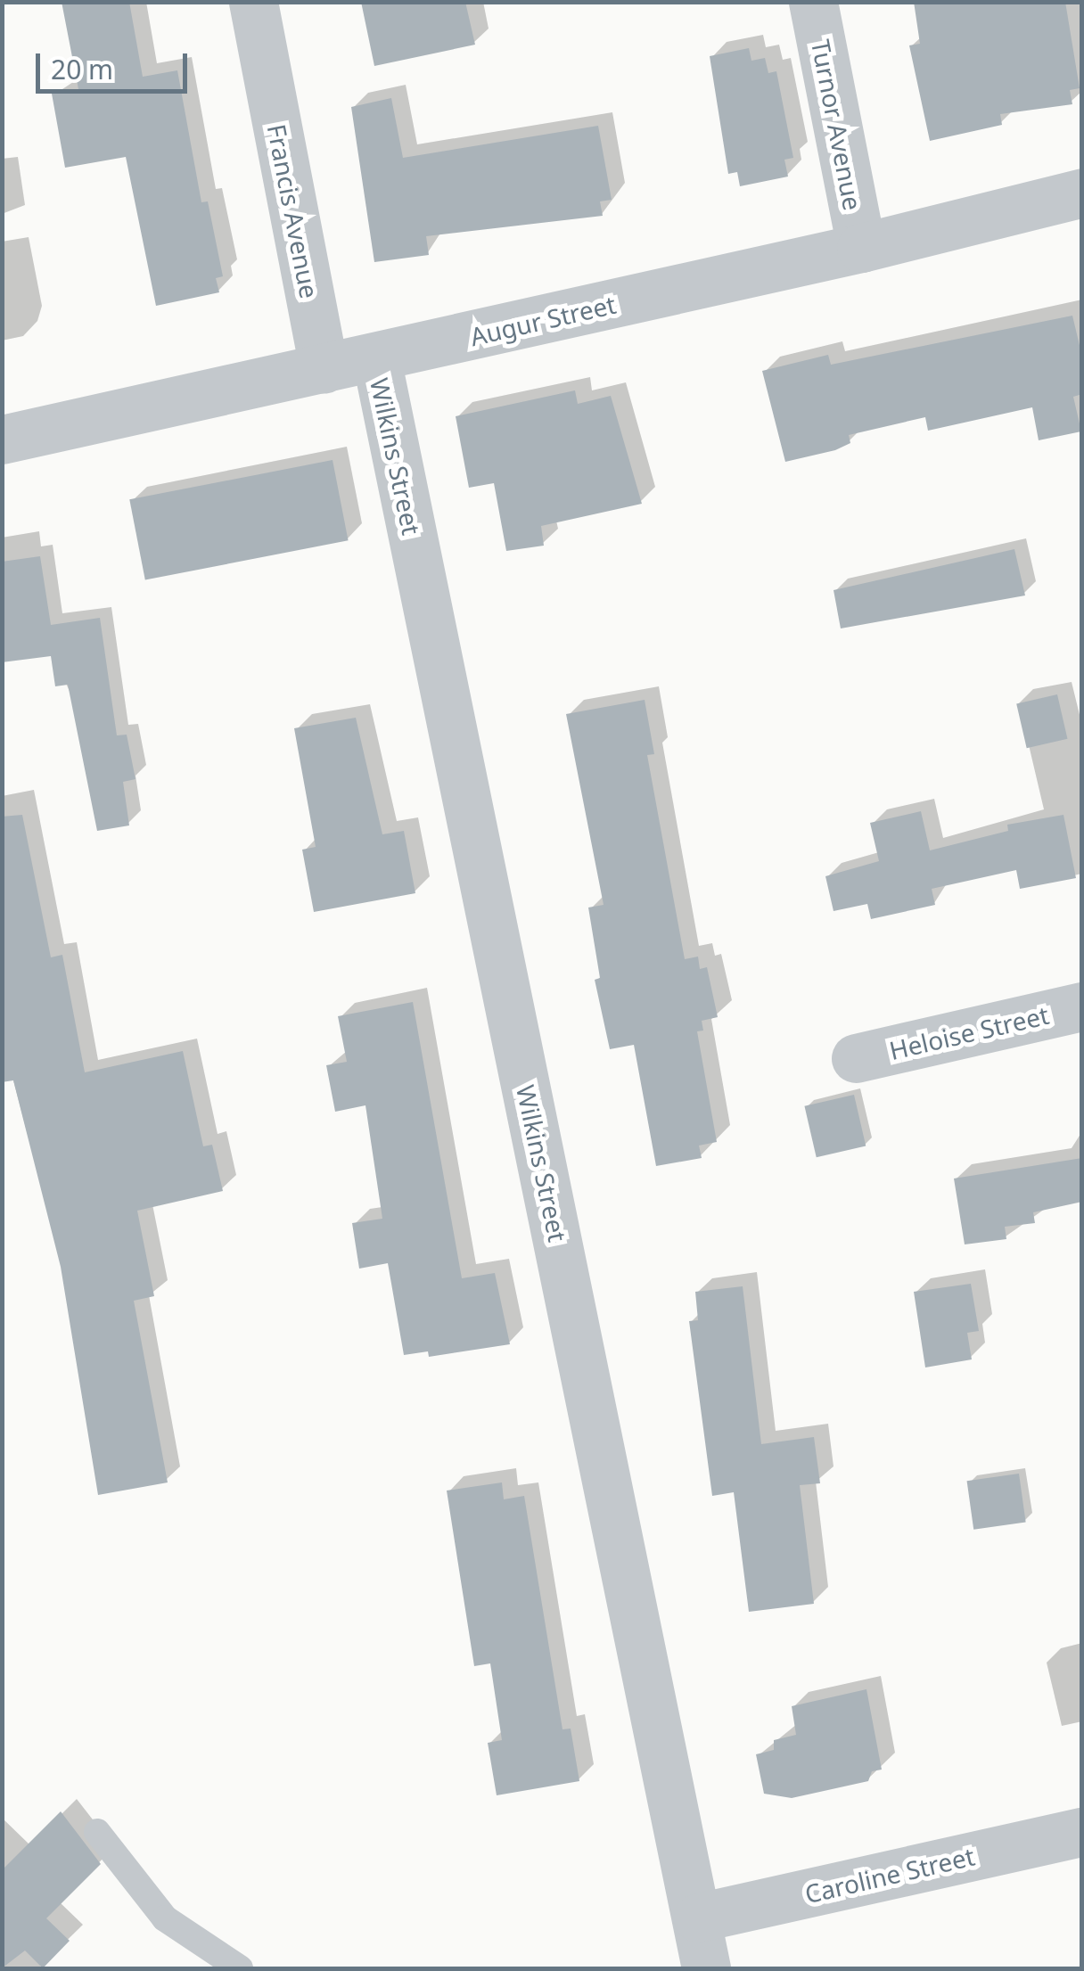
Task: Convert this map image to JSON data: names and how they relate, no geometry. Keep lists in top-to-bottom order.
{
  "streets": {
    "street": [
      "Turnor Avenue",
      "Francis Avenue",
      "Augur Street",
      "Wilkins Street",
      "Heloise Street",
      "Caroline Street"
    ]
  },
  "crossings": [
    ["Turnor Avenue", "Augur Street"],
    ["Francis Avenue", "Augur Street"],
    ["Augur Street", "Wilkins Street"],
    ["Wilkins Street", "Caroline Street"]
  ],
  "scale_bar": "20 m"
}
